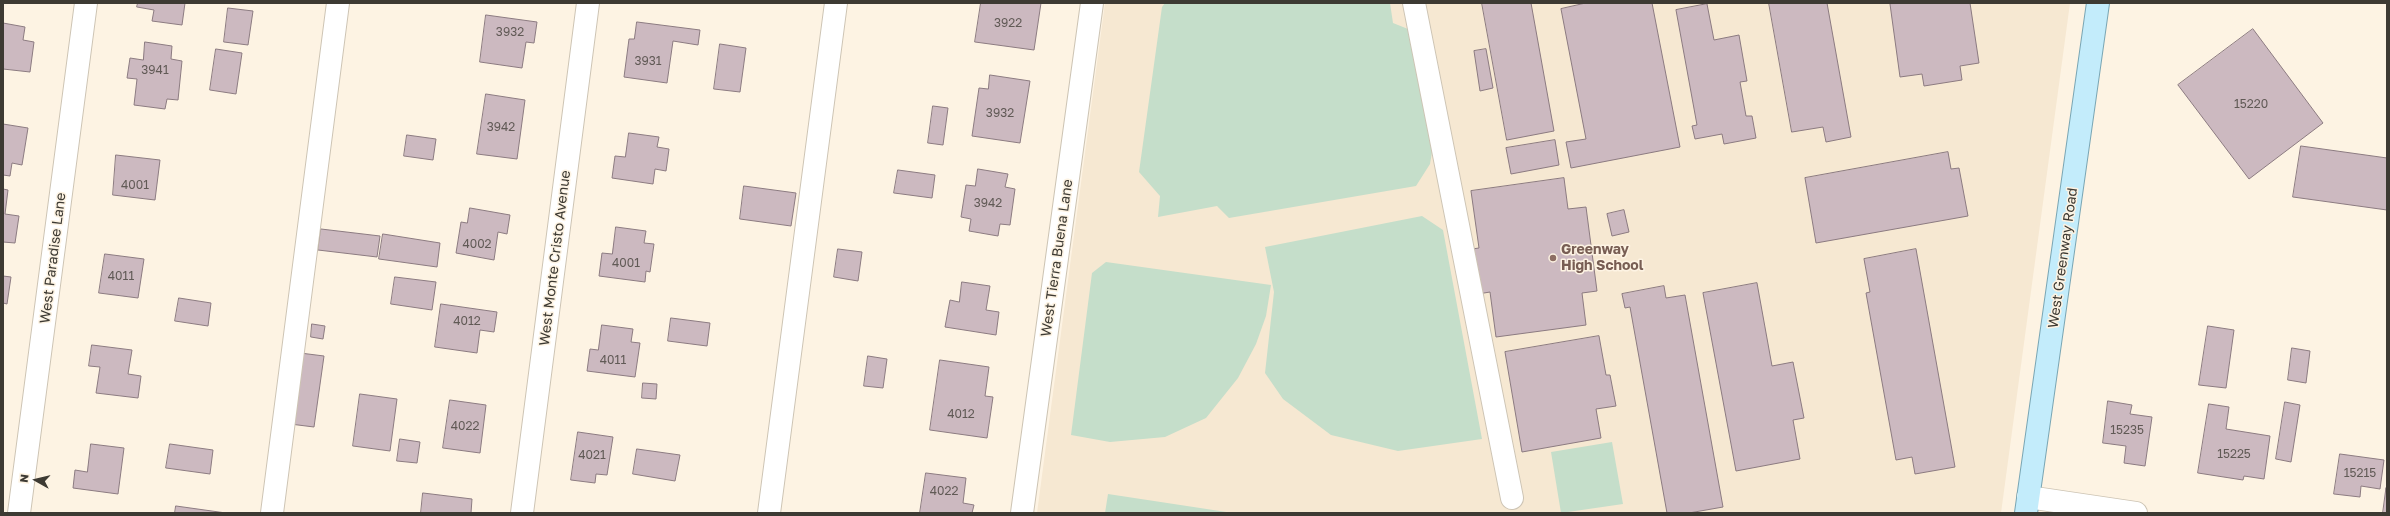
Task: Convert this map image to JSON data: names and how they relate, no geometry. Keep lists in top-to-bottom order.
{
  "streets": {
    "main road": ["West Greenway Road"],
    "street": ["West Paradise Lane", "West Monte Cristo Avenue", "West Tierra Buena Lane"]
  },
  "places": ["Greenway High School"],
  "house_numbers": [
    "3922",
    "3932",
    "3931",
    "3941",
    "15220",
    "3932",
    "3942",
    "4001",
    "3942",
    "4002",
    "4001",
    "4011",
    "4012",
    "4011",
    "4012",
    "4022",
    "15235",
    "15225",
    "4021",
    "15215",
    "4022"
  ],
  "north": "left"
}
